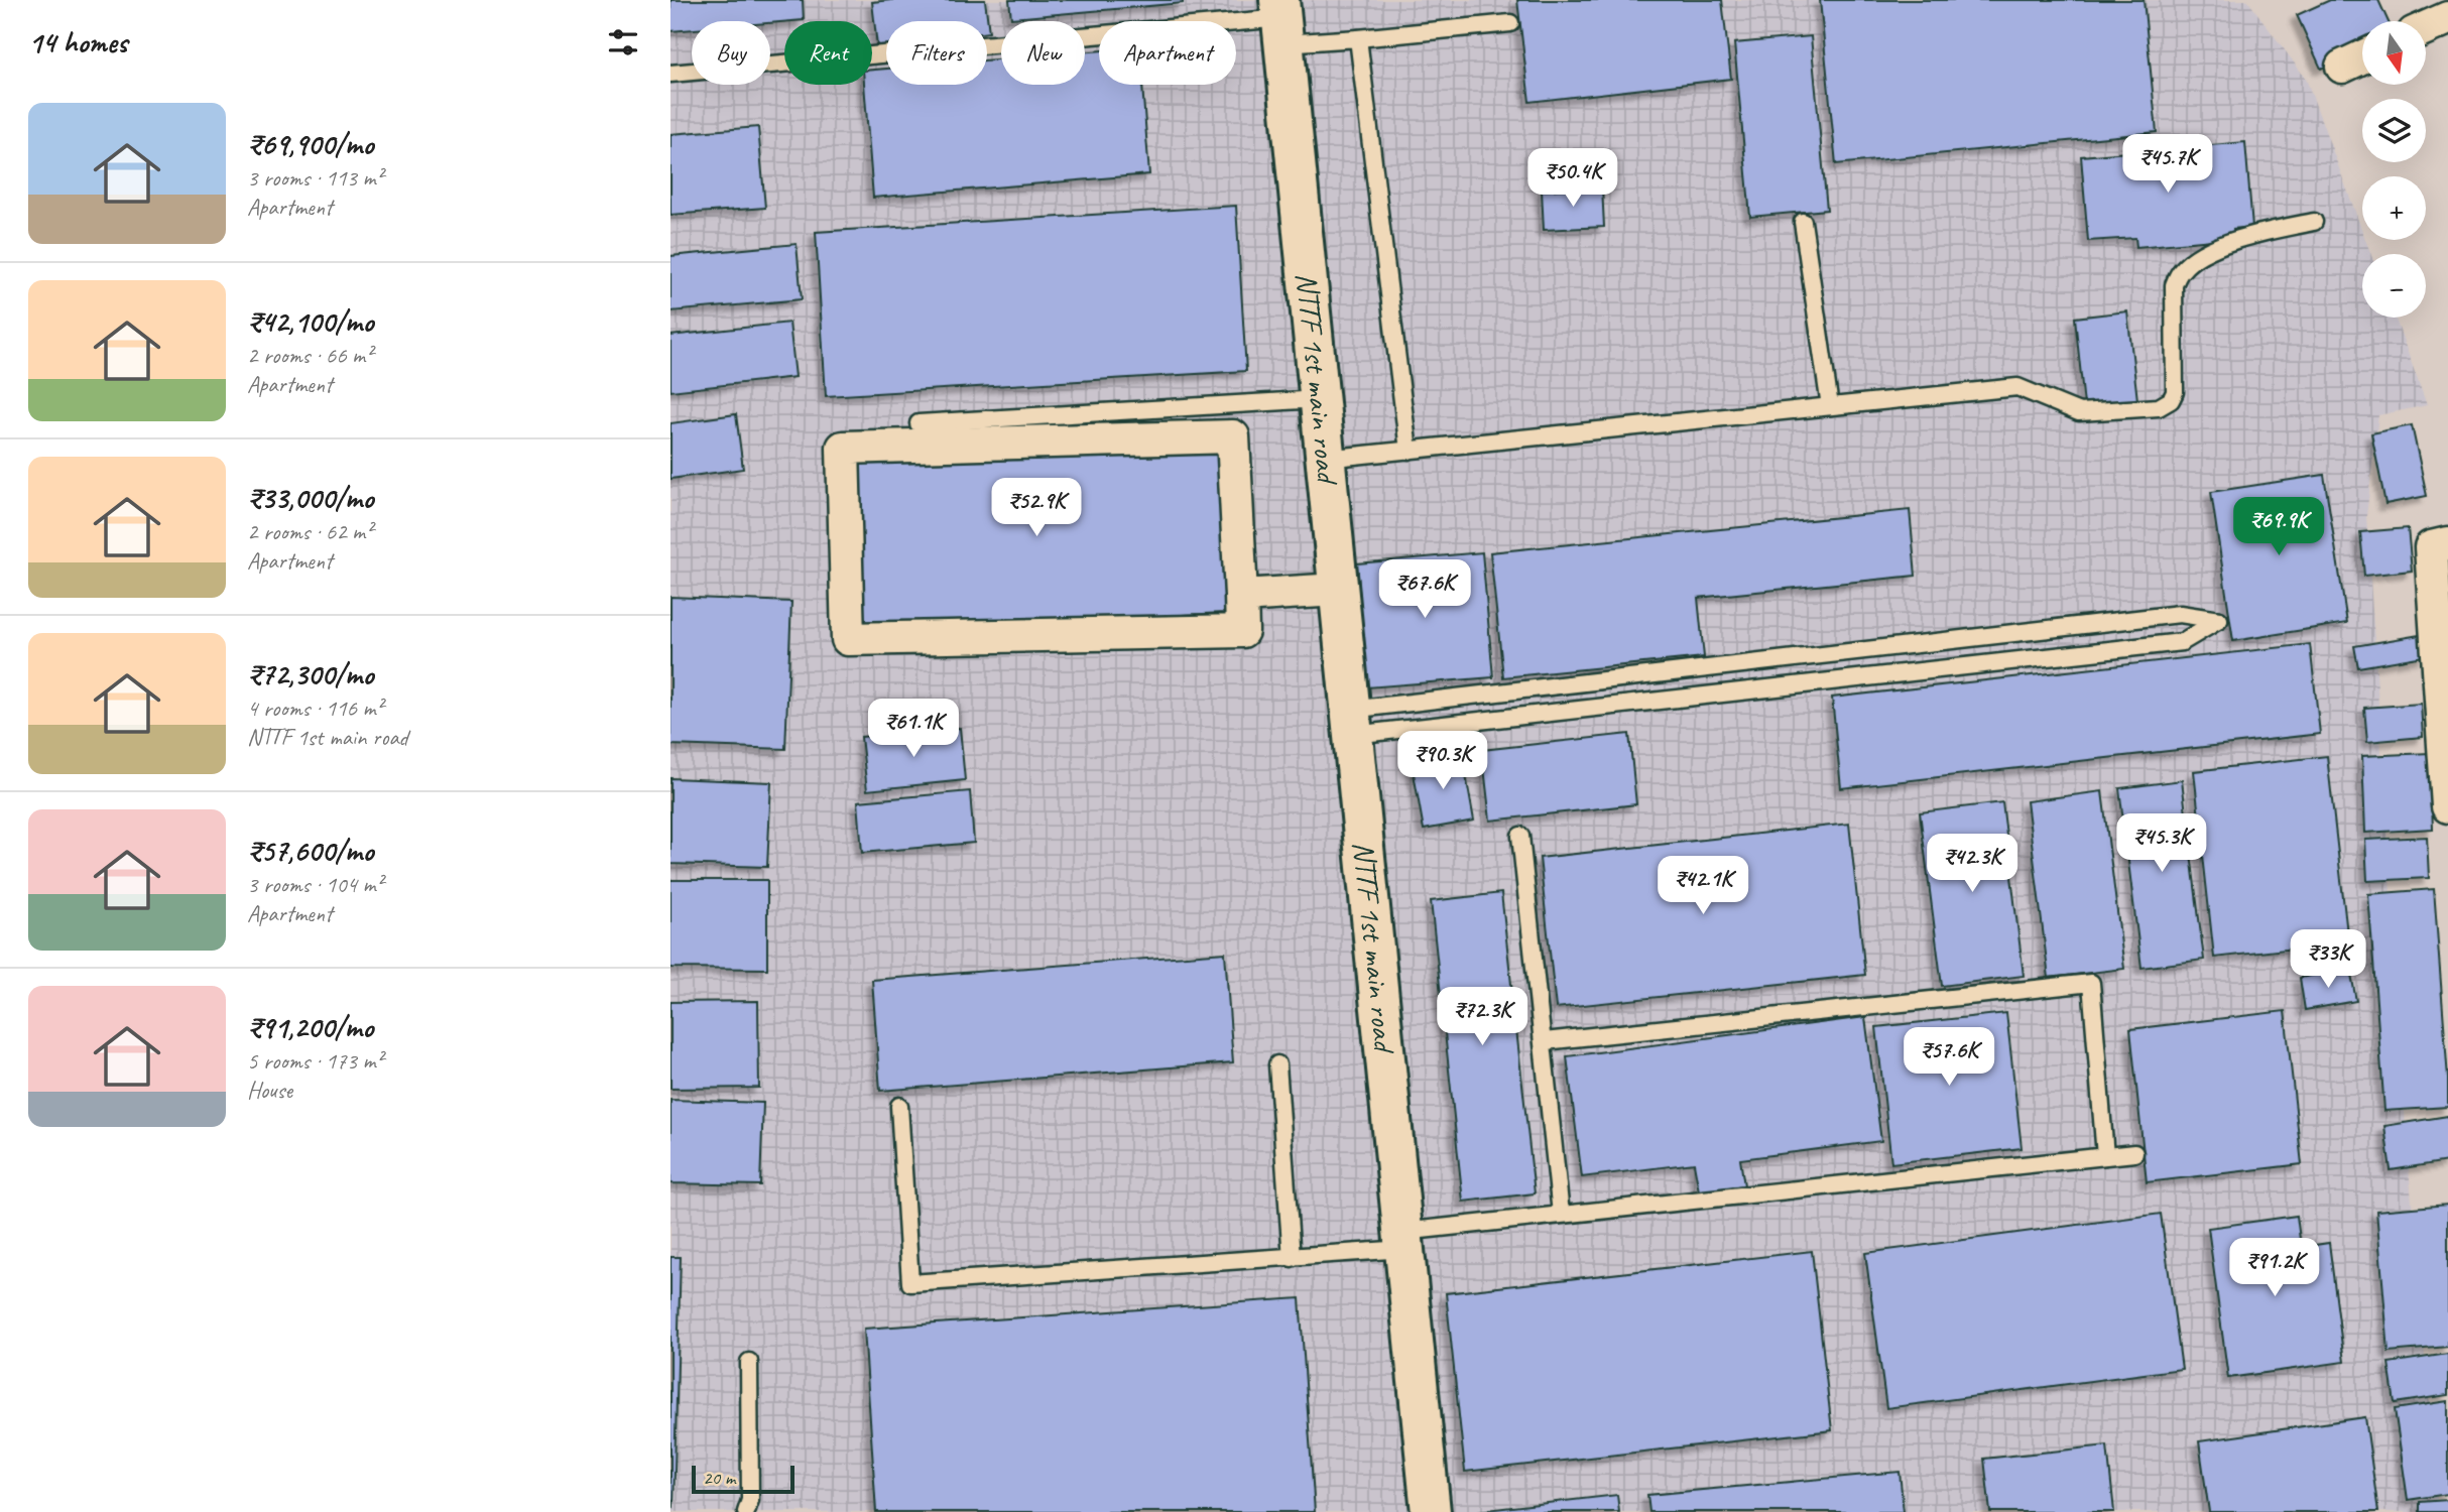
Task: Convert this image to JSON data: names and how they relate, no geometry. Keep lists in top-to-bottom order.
{
  "streets": {
    "street": ["NTTF 1st main road"]
  },
  "scale_bar": "20 m",
  "north": "bottom",
  "page": {
    "heading": "14 homes",
    "map_buttons": ["+", "−"],
    "chip": [
      "Buy",
      "Rent",
      "Filters",
      "New",
      "Apartment"
    ],
    "list": [
      {
        "name": "₹69,900/mo",
        "note": "3 rooms · 113 m² · Apartment"
      },
      {
        "name": "₹42,100/mo",
        "note": "2 rooms · 66 m² · Apartment"
      },
      {
        "name": "₹33,000/mo",
        "note": "2 rooms · 62 m² · Apartment"
      },
      {
        "name": "₹72,300/mo",
        "note": "4 rooms · 116 m² · NTTF 1st main road"
      },
      {
        "name": "₹57,600/mo",
        "note": "3 rooms · 104 m² · Apartment"
      },
      {
        "name": "₹91,200/mo",
        "note": "5 rooms · 173 m² · House"
      }
    ],
    "price": [
      "₹45.7K",
      "₹50.4K",
      "₹52.9K",
      "₹69.9K",
      "₹67.6K",
      "₹61.1K",
      "₹90.3K",
      "₹45.3K",
      "₹42.3K",
      "₹42.1K",
      "₹33K",
      "₹72.3K",
      "₹57.6K",
      "₹91.2K"
    ],
    "scale": "20 m"
  }
}
